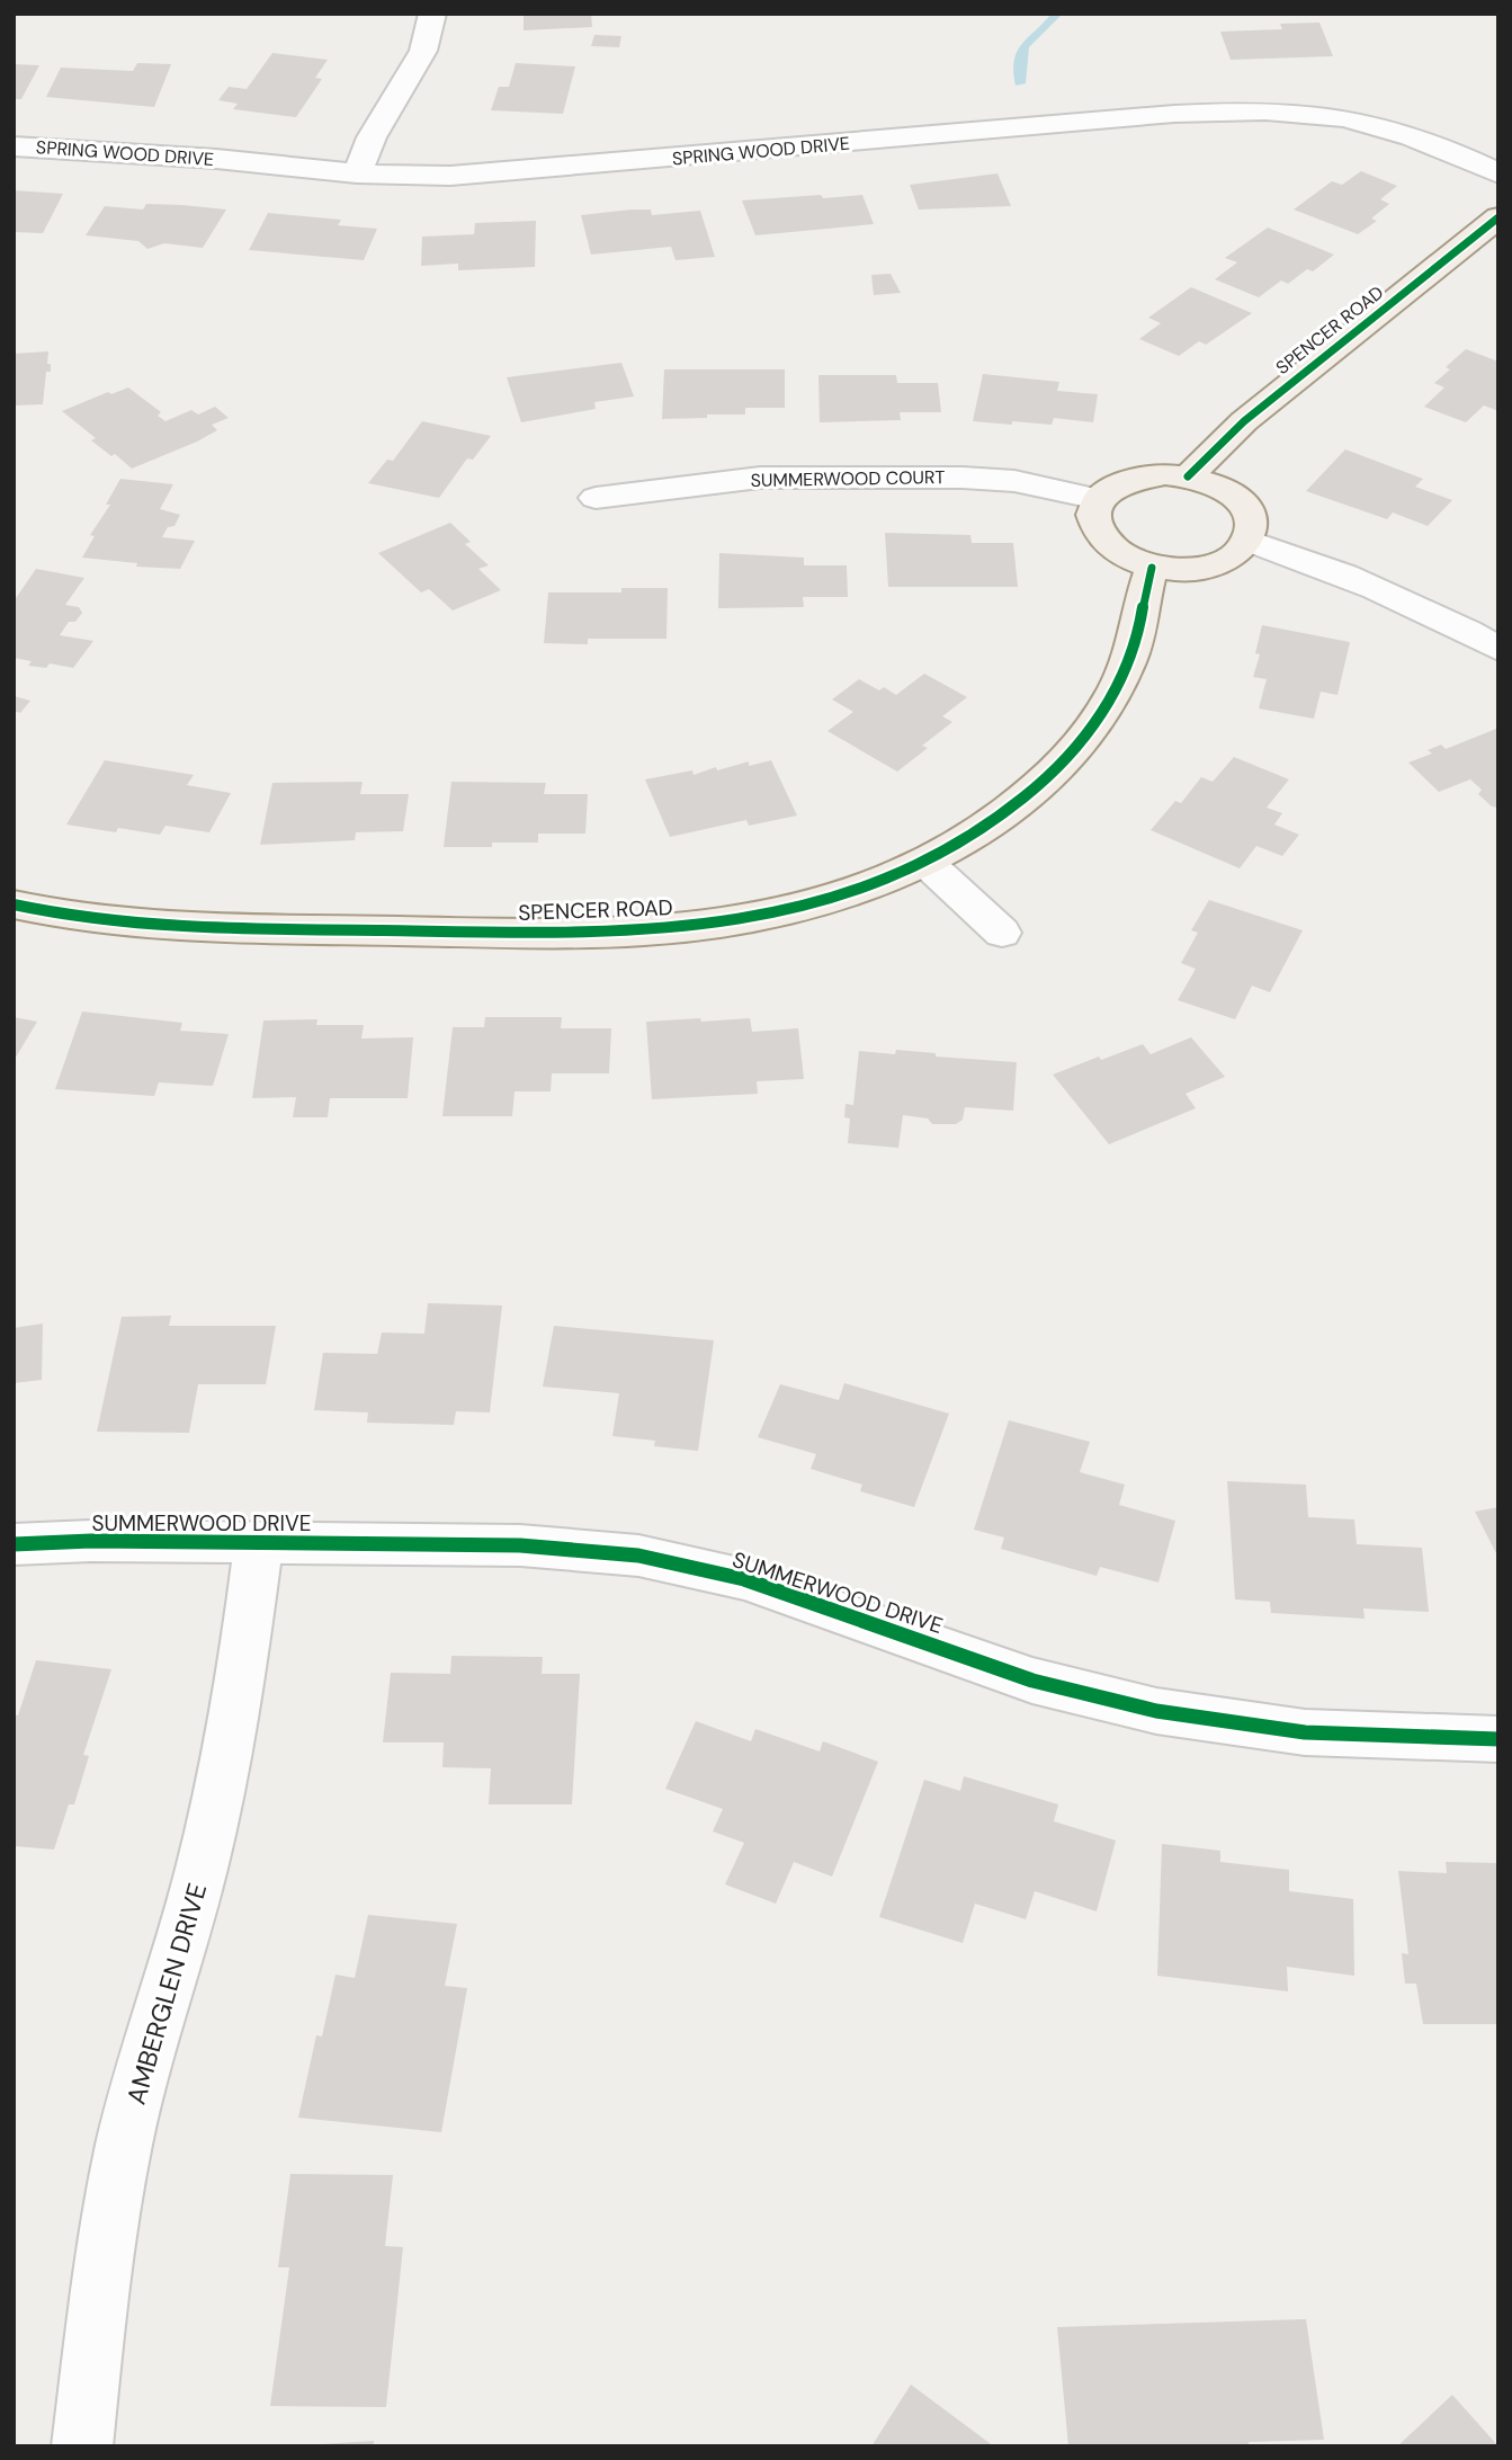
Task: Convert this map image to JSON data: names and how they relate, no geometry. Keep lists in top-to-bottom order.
{
  "streets": {
    "main road": ["SPENCER ROAD"],
    "street": [
      "SPRING WOOD DRIVE",
      "SUMMERWOOD COURT",
      "SUMMERWOOD DRIVE",
      "AMBERGLEN DRIVE"
    ]
  },
  "crossings": [
    ["SPENCER ROAD", "SUMMERWOOD COURT"],
    ["SUMMERWOOD DRIVE", "AMBERGLEN DRIVE"]
  ]
}
